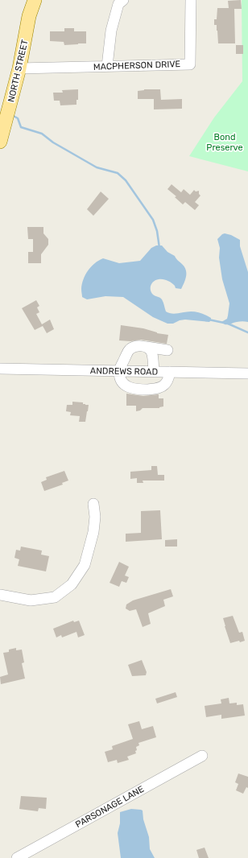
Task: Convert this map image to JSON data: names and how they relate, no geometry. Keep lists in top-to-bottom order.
{
  "streets": {
    "main road": ["NORTH STREET"],
    "street": ["MACPHERSON DRIVE", "ANDREWS ROAD", "PARSONAGE LANE"]
  },
  "crossings": [
    ["MACPHERSON DRIVE", "NORTH STREET"]
  ],
  "parks": ["Bond Preserve"]
}
